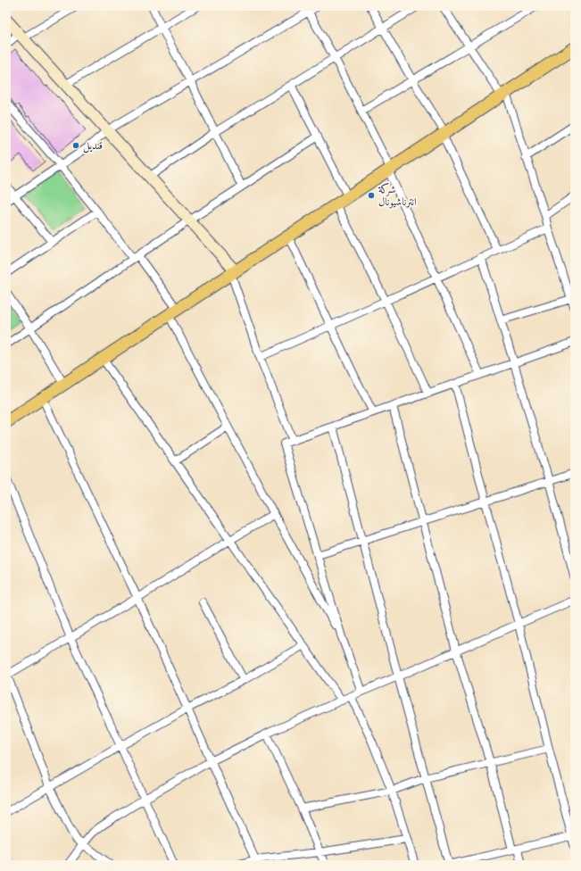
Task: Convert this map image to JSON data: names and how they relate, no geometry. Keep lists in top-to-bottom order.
{
  "places": ["قنديل", "شركة انترناشيونال"]
}
